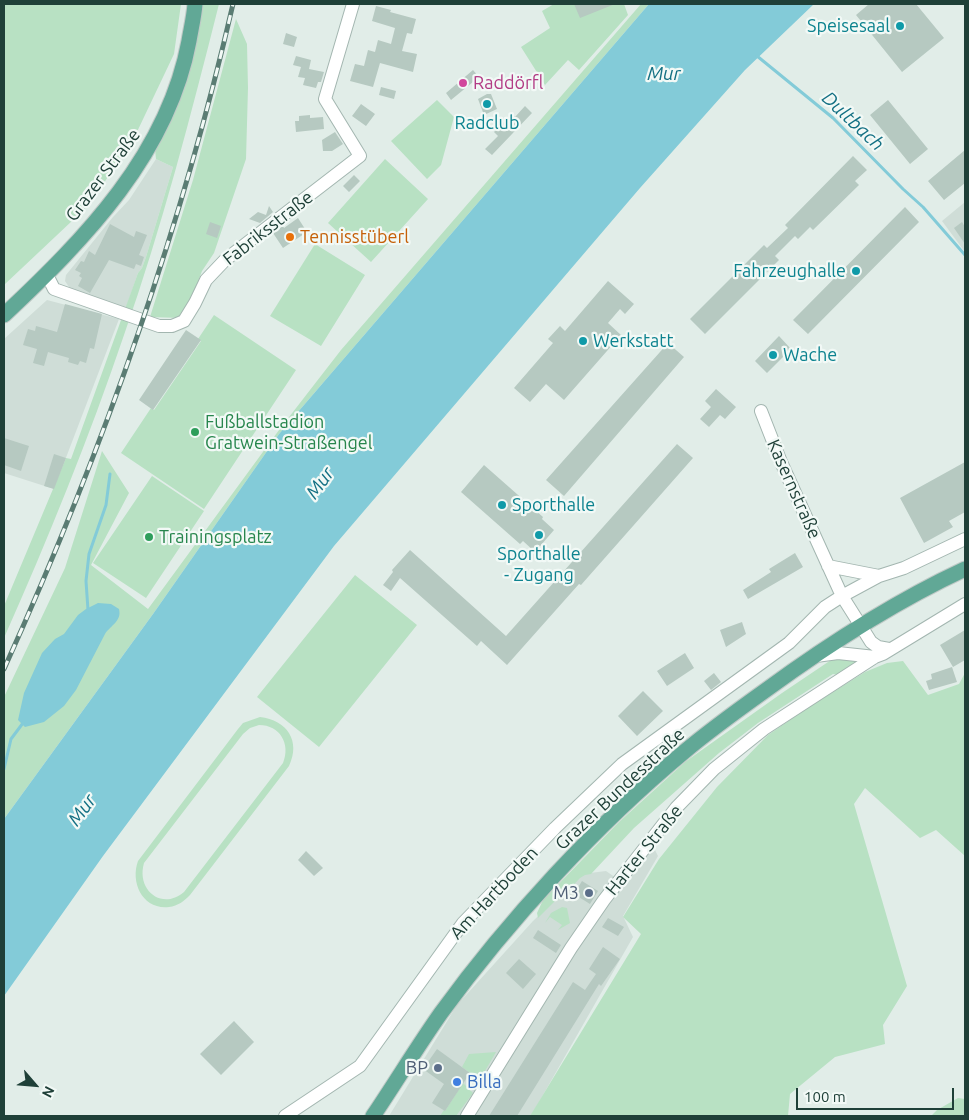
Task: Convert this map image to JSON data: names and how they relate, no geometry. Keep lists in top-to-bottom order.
{
  "streets": {
    "main road": ["Grazer Straße", "Grazer Bundesstraße"],
    "street": [
      "Fabriksstraße",
      "Kasernstraße",
      "Harter Straße",
      "Am Hartboden"
    ]
  },
  "crossings": [
    ["Grazer Straße", "Fabriksstraße"],
    ["Kasernstraße", "Grazer Bundesstraße"],
    ["Kasernstraße", "Am Hartboden"]
  ],
  "water": ["Mur", "Dultbach"],
  "places": [
    "Speisesaal",
    "Raddörfl",
    "Radclub",
    "Tennisstüberl",
    "Fahrzeughalle",
    "Werkstatt",
    "Wache",
    "Fußballstadion Gratwein-Straßengel",
    "Sporthalle",
    "Sporthalle - Zugang",
    "Trainingsplatz",
    "M3",
    "BP",
    "Billa"
  ],
  "scale_bar": "100 m",
  "north": "bottom right"
}
